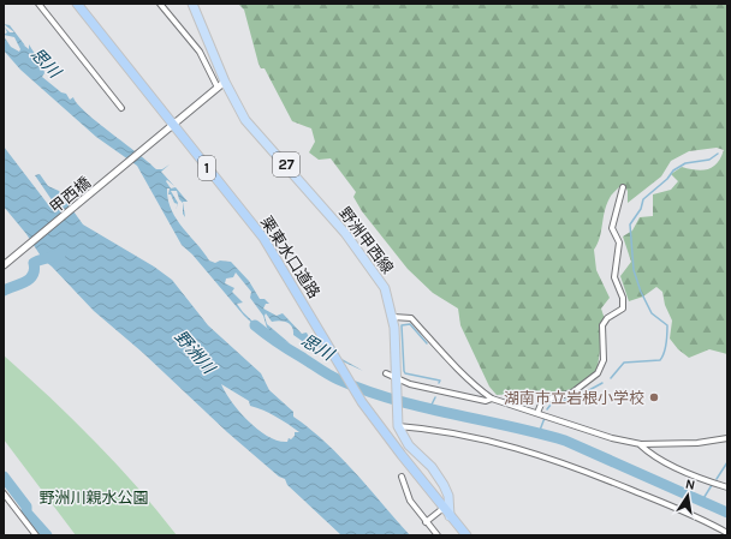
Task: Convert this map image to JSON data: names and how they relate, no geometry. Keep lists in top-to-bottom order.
{
  "streets": {
    "highway": ["1", "栗東水口道路"],
    "main road": ["27", "野洲甲西線"],
    "street": ["甲西橋"]
  },
  "crossings": [
    ["甲西橋", "野洲甲西線"],
    ["甲西橋", "栗東水口道路"]
  ],
  "water": ["思川", "野洲川"],
  "parks": ["野洲川親水公園"],
  "places": ["湖南市立岩根小学校"],
  "north": "top"
}
